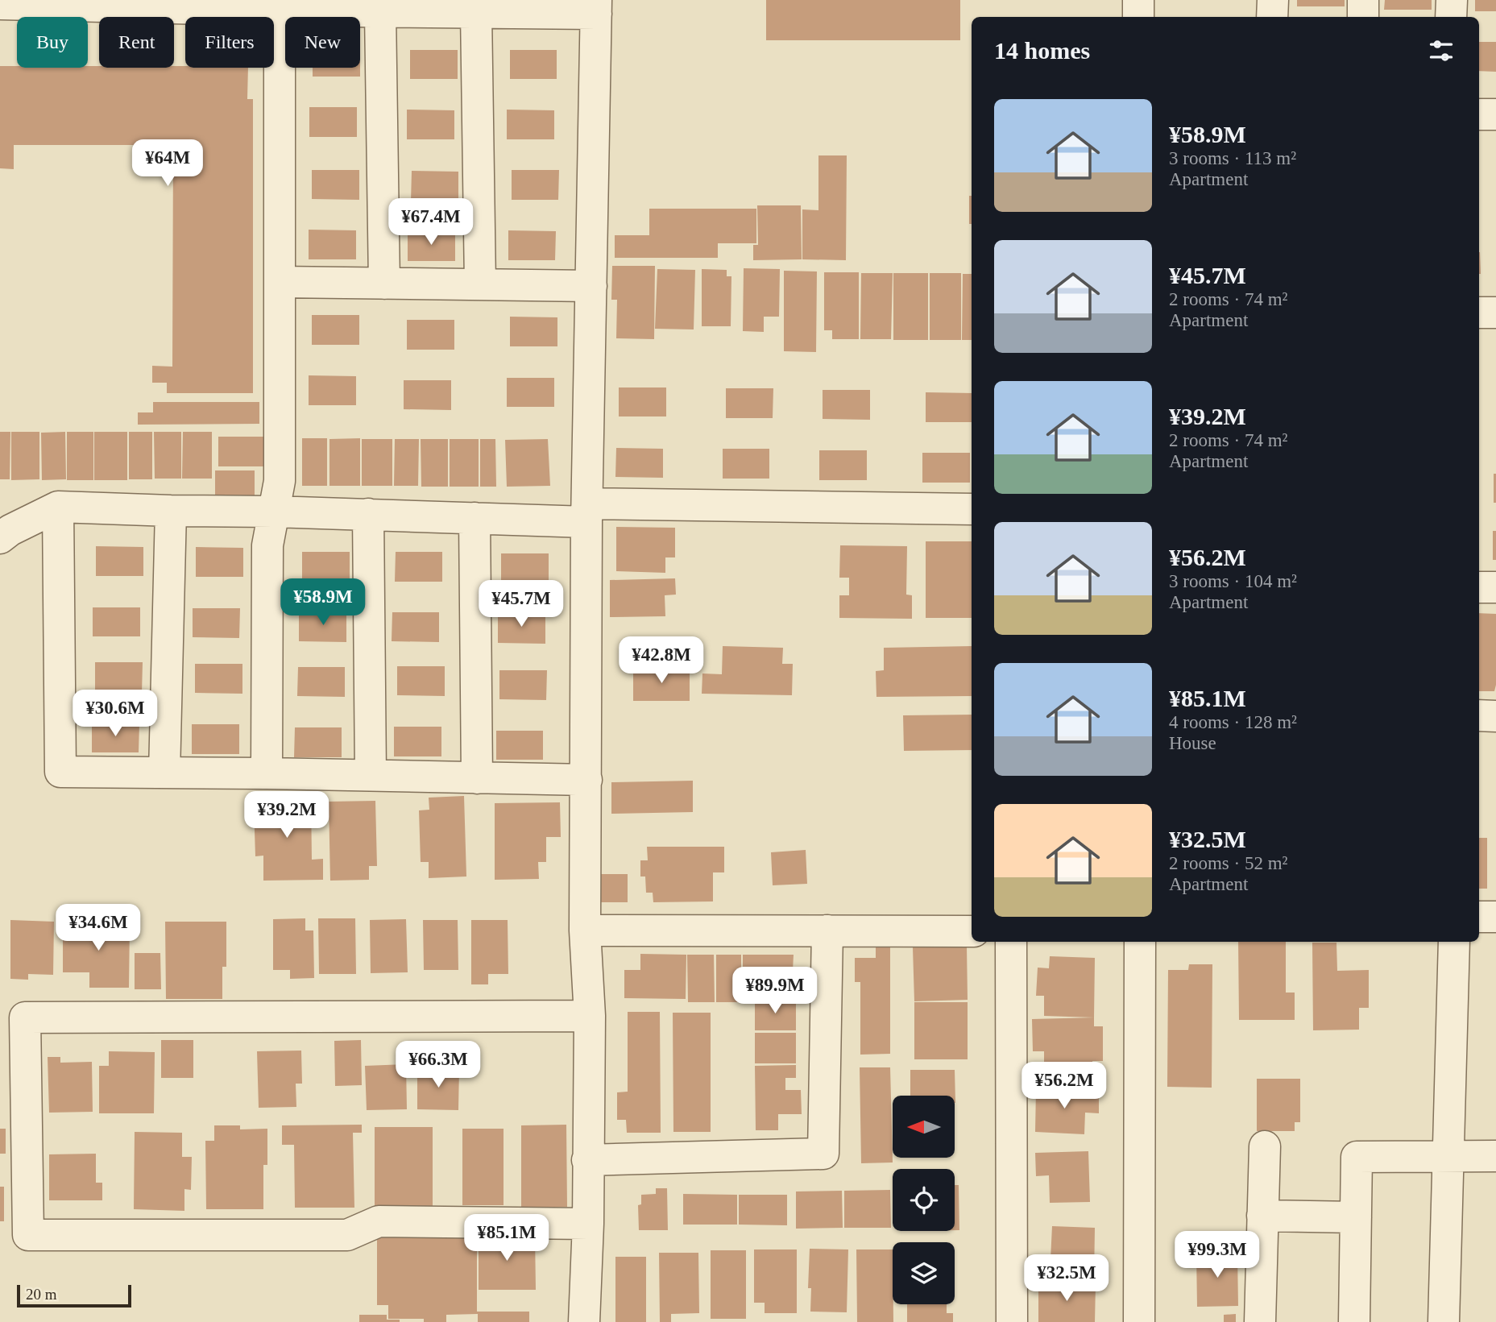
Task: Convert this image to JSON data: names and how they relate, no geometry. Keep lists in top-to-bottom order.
{
  "scale_bar": "20 m",
  "north": "left",
  "page": {
    "chip": [
      "Buy",
      "Rent",
      "Filters",
      "New"
    ],
    "heading": "14 homes",
    "list": [
      {
        "name": "¥58.9M",
        "note": "3 rooms · 113 m² · Apartment"
      },
      {
        "name": "¥45.7M",
        "note": "2 rooms · 74 m² · Apartment"
      },
      {
        "name": "¥39.2M",
        "note": "2 rooms · 74 m² · Apartment"
      },
      {
        "name": "¥56.2M",
        "note": "3 rooms · 104 m² · Apartment"
      },
      {
        "name": "¥85.1M",
        "note": "4 rooms · 128 m² · House"
      },
      {
        "name": "¥32.5M",
        "note": "2 rooms · 52 m² · Apartment"
      }
    ],
    "price": [
      "¥64M",
      "¥67.4M",
      "¥58.9M",
      "¥45.7M",
      "¥42.8M",
      "¥30.6M",
      "¥39.2M",
      "¥34.6M",
      "¥89.9M",
      "¥66.3M",
      "¥56.2M",
      "¥85.1M",
      "¥99.3M",
      "¥32.5M"
    ],
    "scale": "20 m"
  }
}
